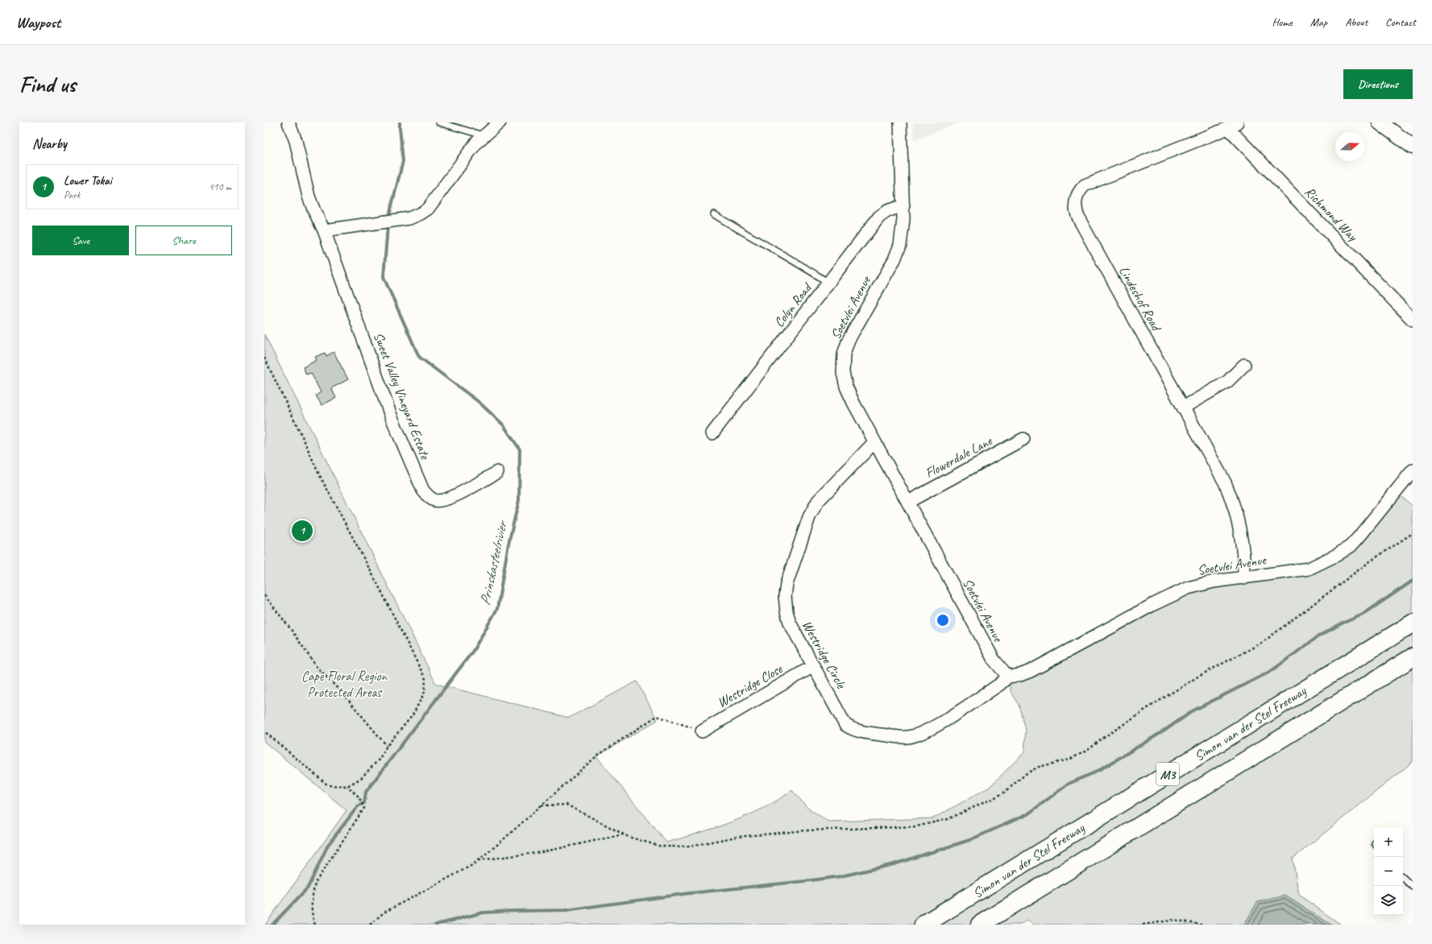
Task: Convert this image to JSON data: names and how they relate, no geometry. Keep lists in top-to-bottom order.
{
  "streets": {
    "highway": ["Simon van der Stel Freeway", "M3"],
    "street": [
      "Richmond Way",
      "Lindeshof Road",
      "Colyn Road",
      "Soetvlei Avenue",
      "Sweet Valley Vineyard Estate",
      "Flowerdale Lane",
      "Westridge Circle",
      "Westridge Close"
    ]
  },
  "crossings": [
    ["Richmond Way", "Lindeshof Road"],
    ["Lindeshof Road", "Soetvlei Avenue"],
    ["Colyn Road", "Soetvlei Avenue"],
    ["Soetvlei Avenue", "Flowerdale Lane"],
    ["Soetvlei Avenue", "Westridge Circle"],
    ["Westridge Circle", "Westridge Close"]
  ],
  "water": ["Prinskasteelrivier"],
  "parks": ["Cape Floral Region Protected Areas"],
  "north": "right",
  "page": {
    "header": "Waypost",
    "nav": [
      "Home",
      "Map",
      "About",
      "Contact"
    ],
    "buttons": [
      "Directions",
      ["Save", "Share"]
    ],
    "title": "Find us",
    "heading": "Nearby",
    "list": [
      {
        "mark": "1",
        "name": "Lower Tokai",
        "note": "Park",
        "value": "410 m"
      }
    ],
    "pins": "1",
    "map_buttons": ["+", "−"]
  }
}
